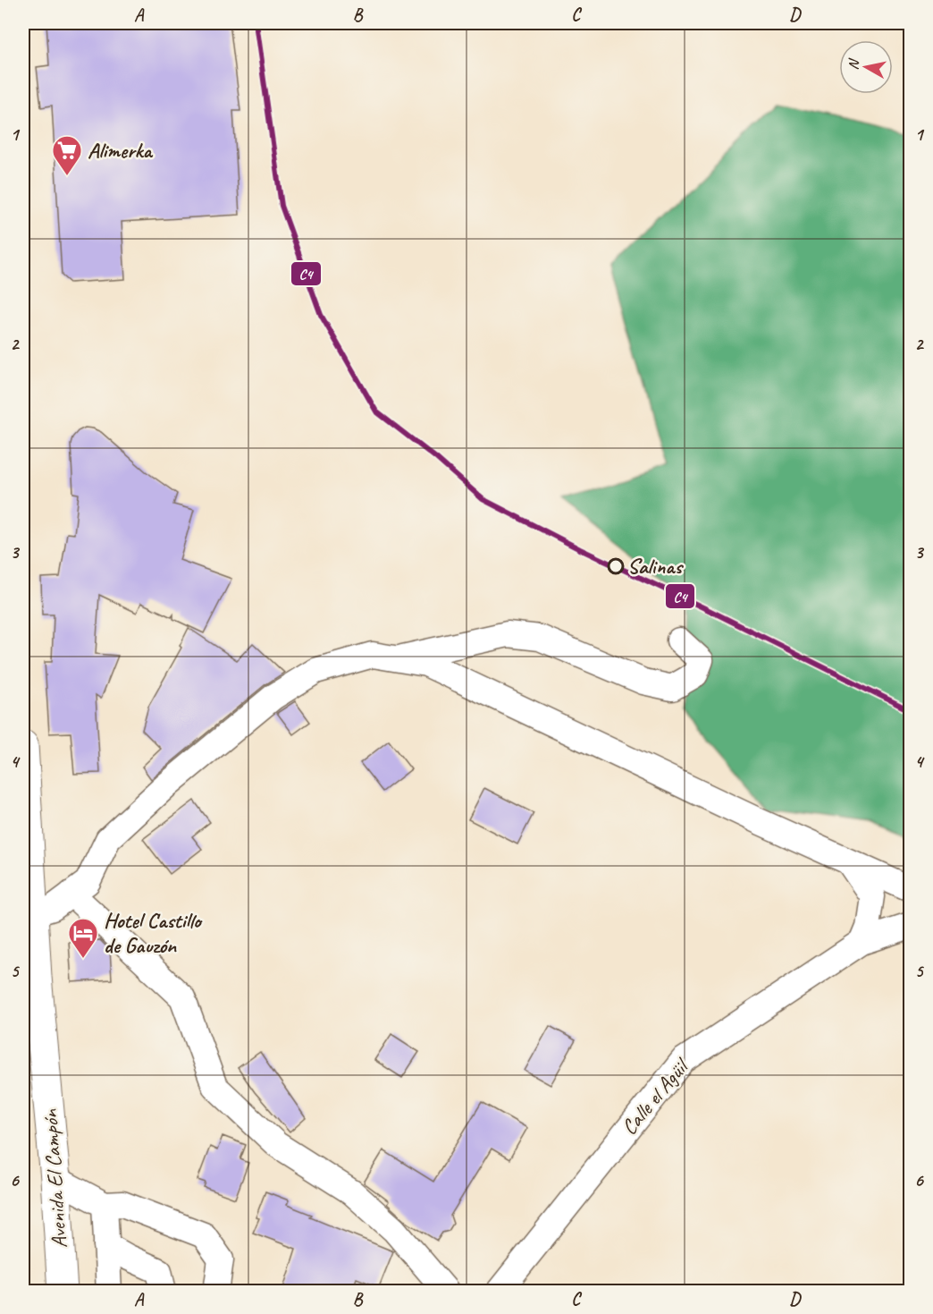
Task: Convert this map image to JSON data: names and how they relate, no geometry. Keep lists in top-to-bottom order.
{
  "streets": {
    "main road": ["Avenida El Campón"],
    "street": ["Calle el Agüil"]
  },
  "places": {
    "supermarket": ["Alimerka"],
    "other": ["Salinas"],
    "hotel": ["Hotel Castillo de Gauzón"]
  },
  "lines": ["transit line C4"],
  "north": "left",
  "grid": {
    "columns": [
      "A",
      "B",
      "C",
      "D"
    ],
    "rows": [
      "1",
      "2",
      "3",
      "4",
      "5",
      "6"
    ]
  }
}
